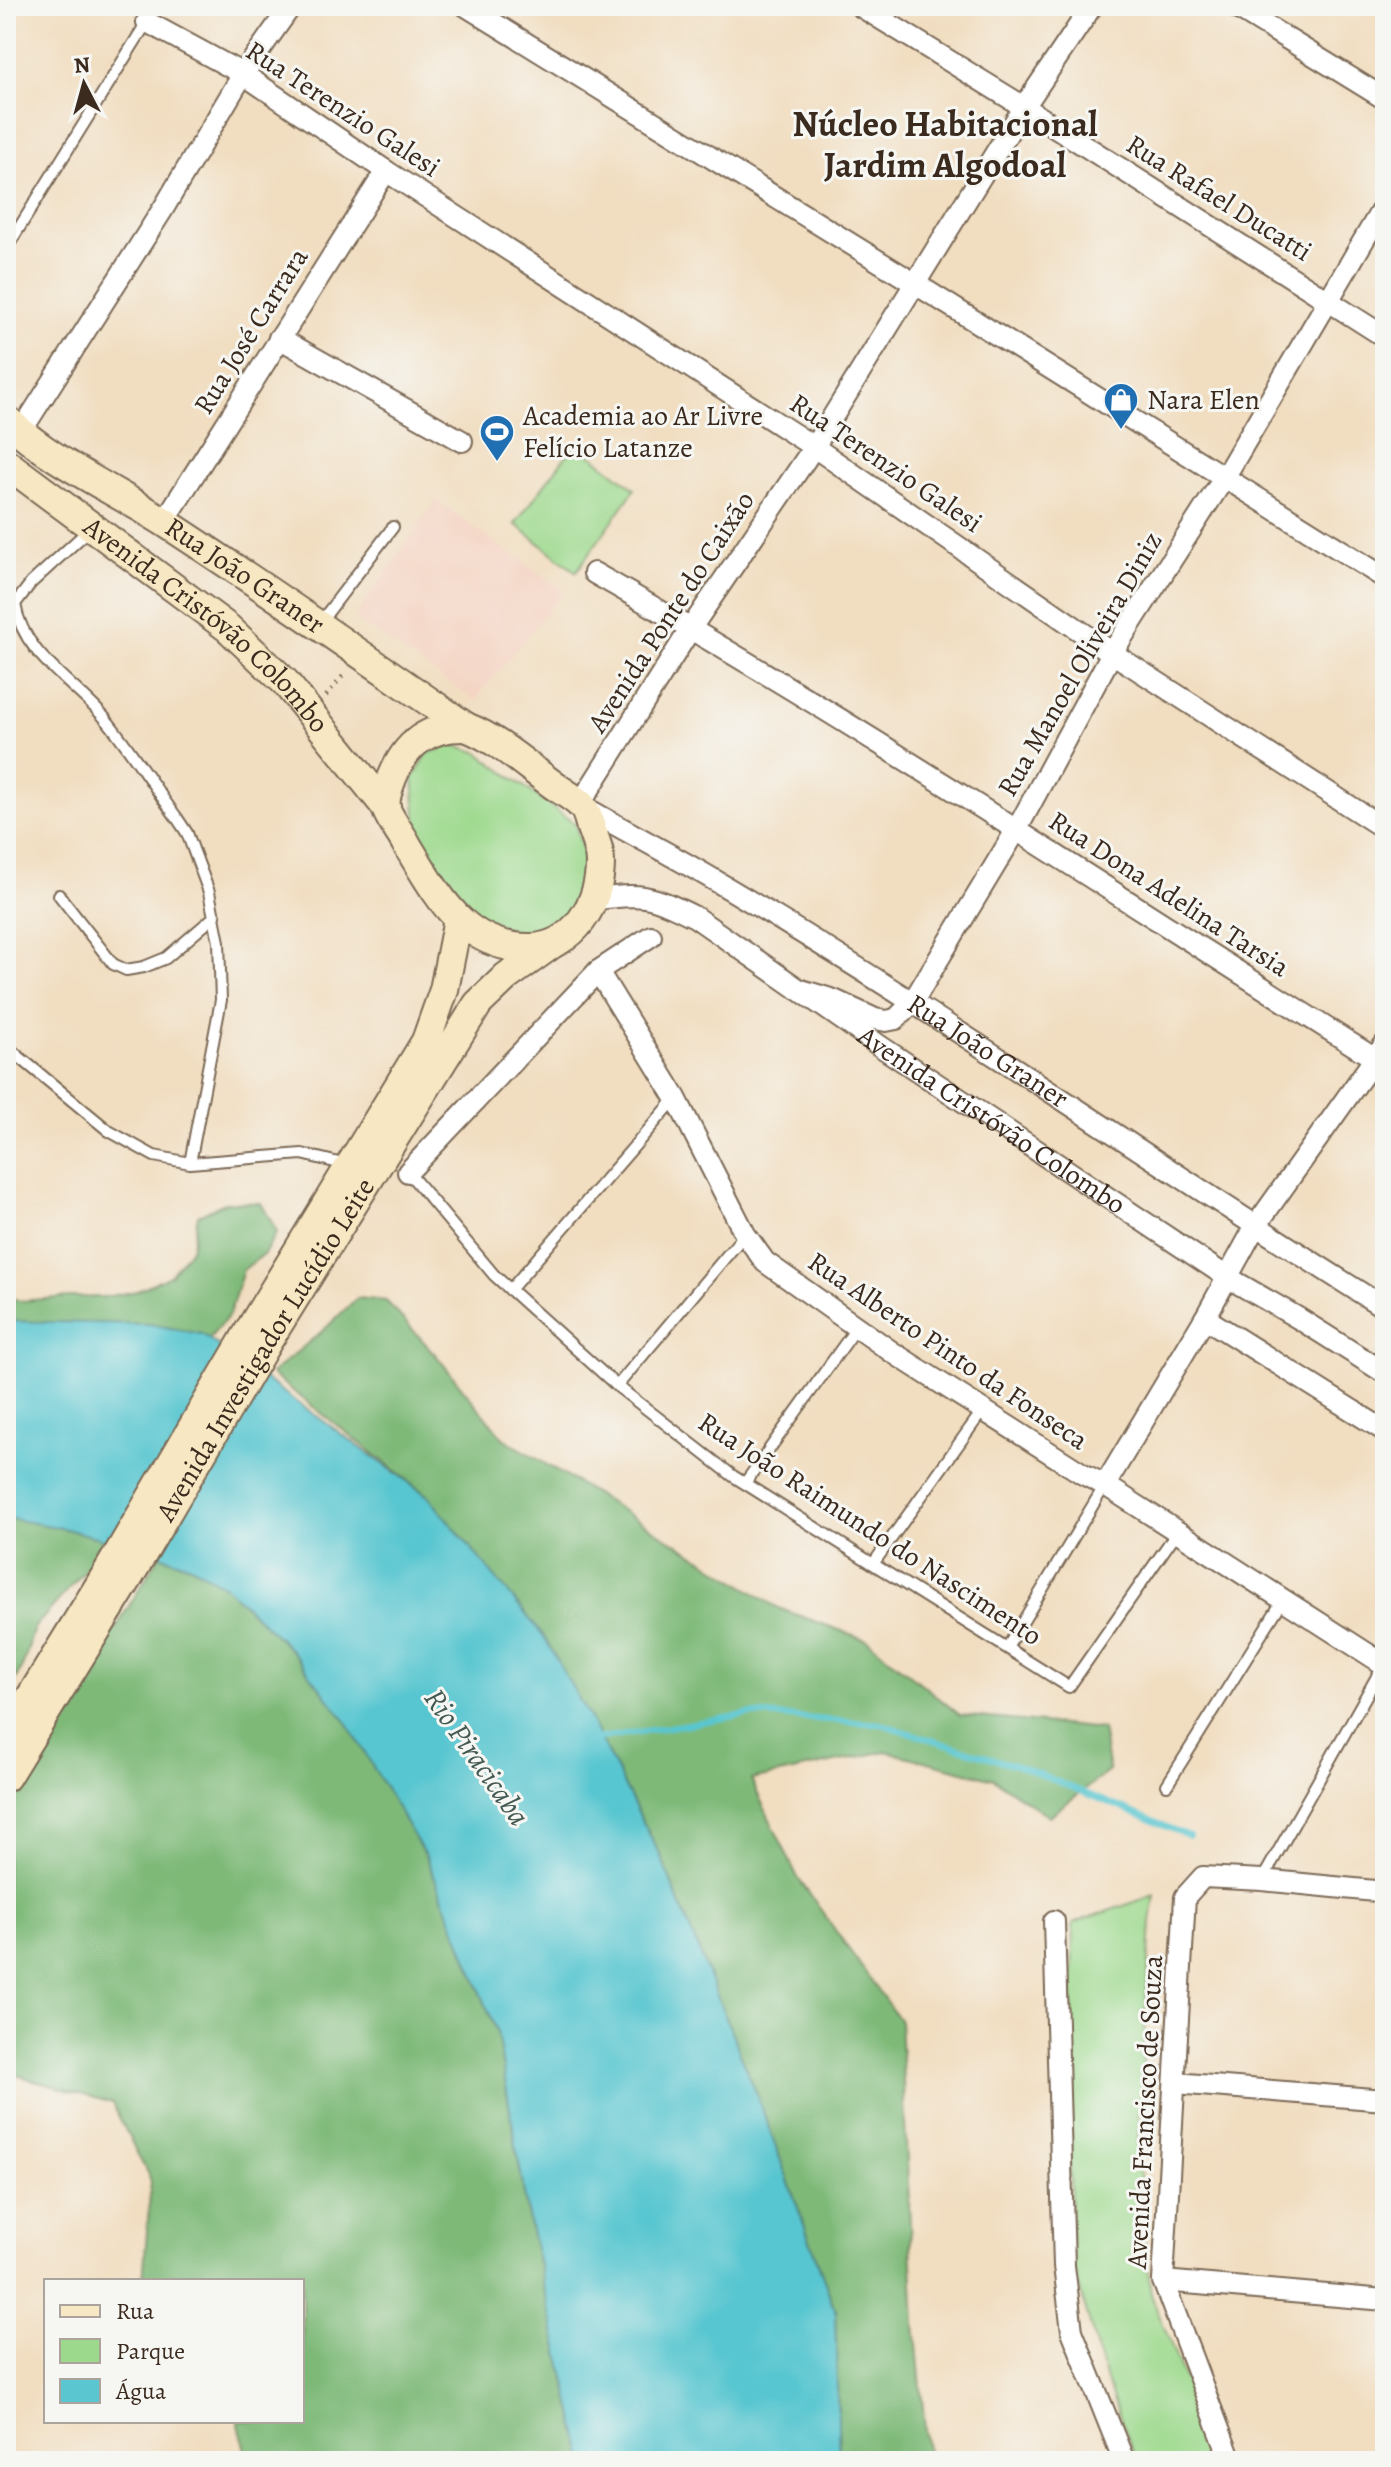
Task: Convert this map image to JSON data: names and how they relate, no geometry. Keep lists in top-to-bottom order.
{
  "streets": {
    "main road": ["Rua João Graner", "Avenida Cristóvão Colombo", "Avenida Investigador Lucídio Leite"],
    "street": [
      "Rua Terenzio Galesi",
      "Rua Rafael Ducatti",
      "Rua José Carrara",
      "Avenida Ponte do Caixão",
      "Rua Manoel Oliveira Diniz",
      "Rua Dona Adelina Tarsia",
      "Rua Alberto Pinto da Fonseca",
      "Avenida Francisco de Souza"
    ],
    "lane": ["Rua João Raimundo do Nascimento"]
  },
  "crossings": [
    ["Rua Terenzio Galesi", "Rua José Carrara"],
    ["Rua Terenzio Galesi", "Avenida Ponte do Caixão"],
    ["Rua Terenzio Galesi", "Rua Manoel Oliveira Diniz"],
    ["Rua Rafael Ducatti", "Avenida Ponte do Caixão"],
    ["Rua Rafael Ducatti", "Rua Manoel Oliveira Diniz"],
    ["Rua José Carrara", "Rua João Graner"],
    ["Rua João Graner", "Avenida Ponte do Caixão"],
    ["Rua João Graner", "Avenida Cristóvão Colombo"],
    ["Rua João Graner", "Rua Manoel Oliveira Diniz"],
    ["Rua João Graner", "Avenida Investigador Lucídio Leite"],
    ["Avenida Ponte do Caixão", "Avenida Cristóvão Colombo"],
    ["Avenida Ponte do Caixão", "Rua Dona Adelina Tarsia"],
    ["Avenida Ponte do Caixão", "Avenida Investigador Lucídio Leite"],
    ["Avenida Cristóvão Colombo", "Avenida Investigador Lucídio Leite"],
    ["Rua Manoel Oliveira Diniz", "Rua Dona Adelina Tarsia"],
    ["Rua Alberto Pinto da Fonseca", "Rua João Raimundo do Nascimento"]
  ],
  "districts": ["Núcleo Habitacional Jardim Algodoal"],
  "water": ["Rio Piracicaba"],
  "places": {
    "shop": ["Nara Elen"],
    "sports": ["Academia ao Ar Livre Felício Latanze"]
  },
  "legend": ["Rua", "Parque", "Água"],
  "north": "top"
}
